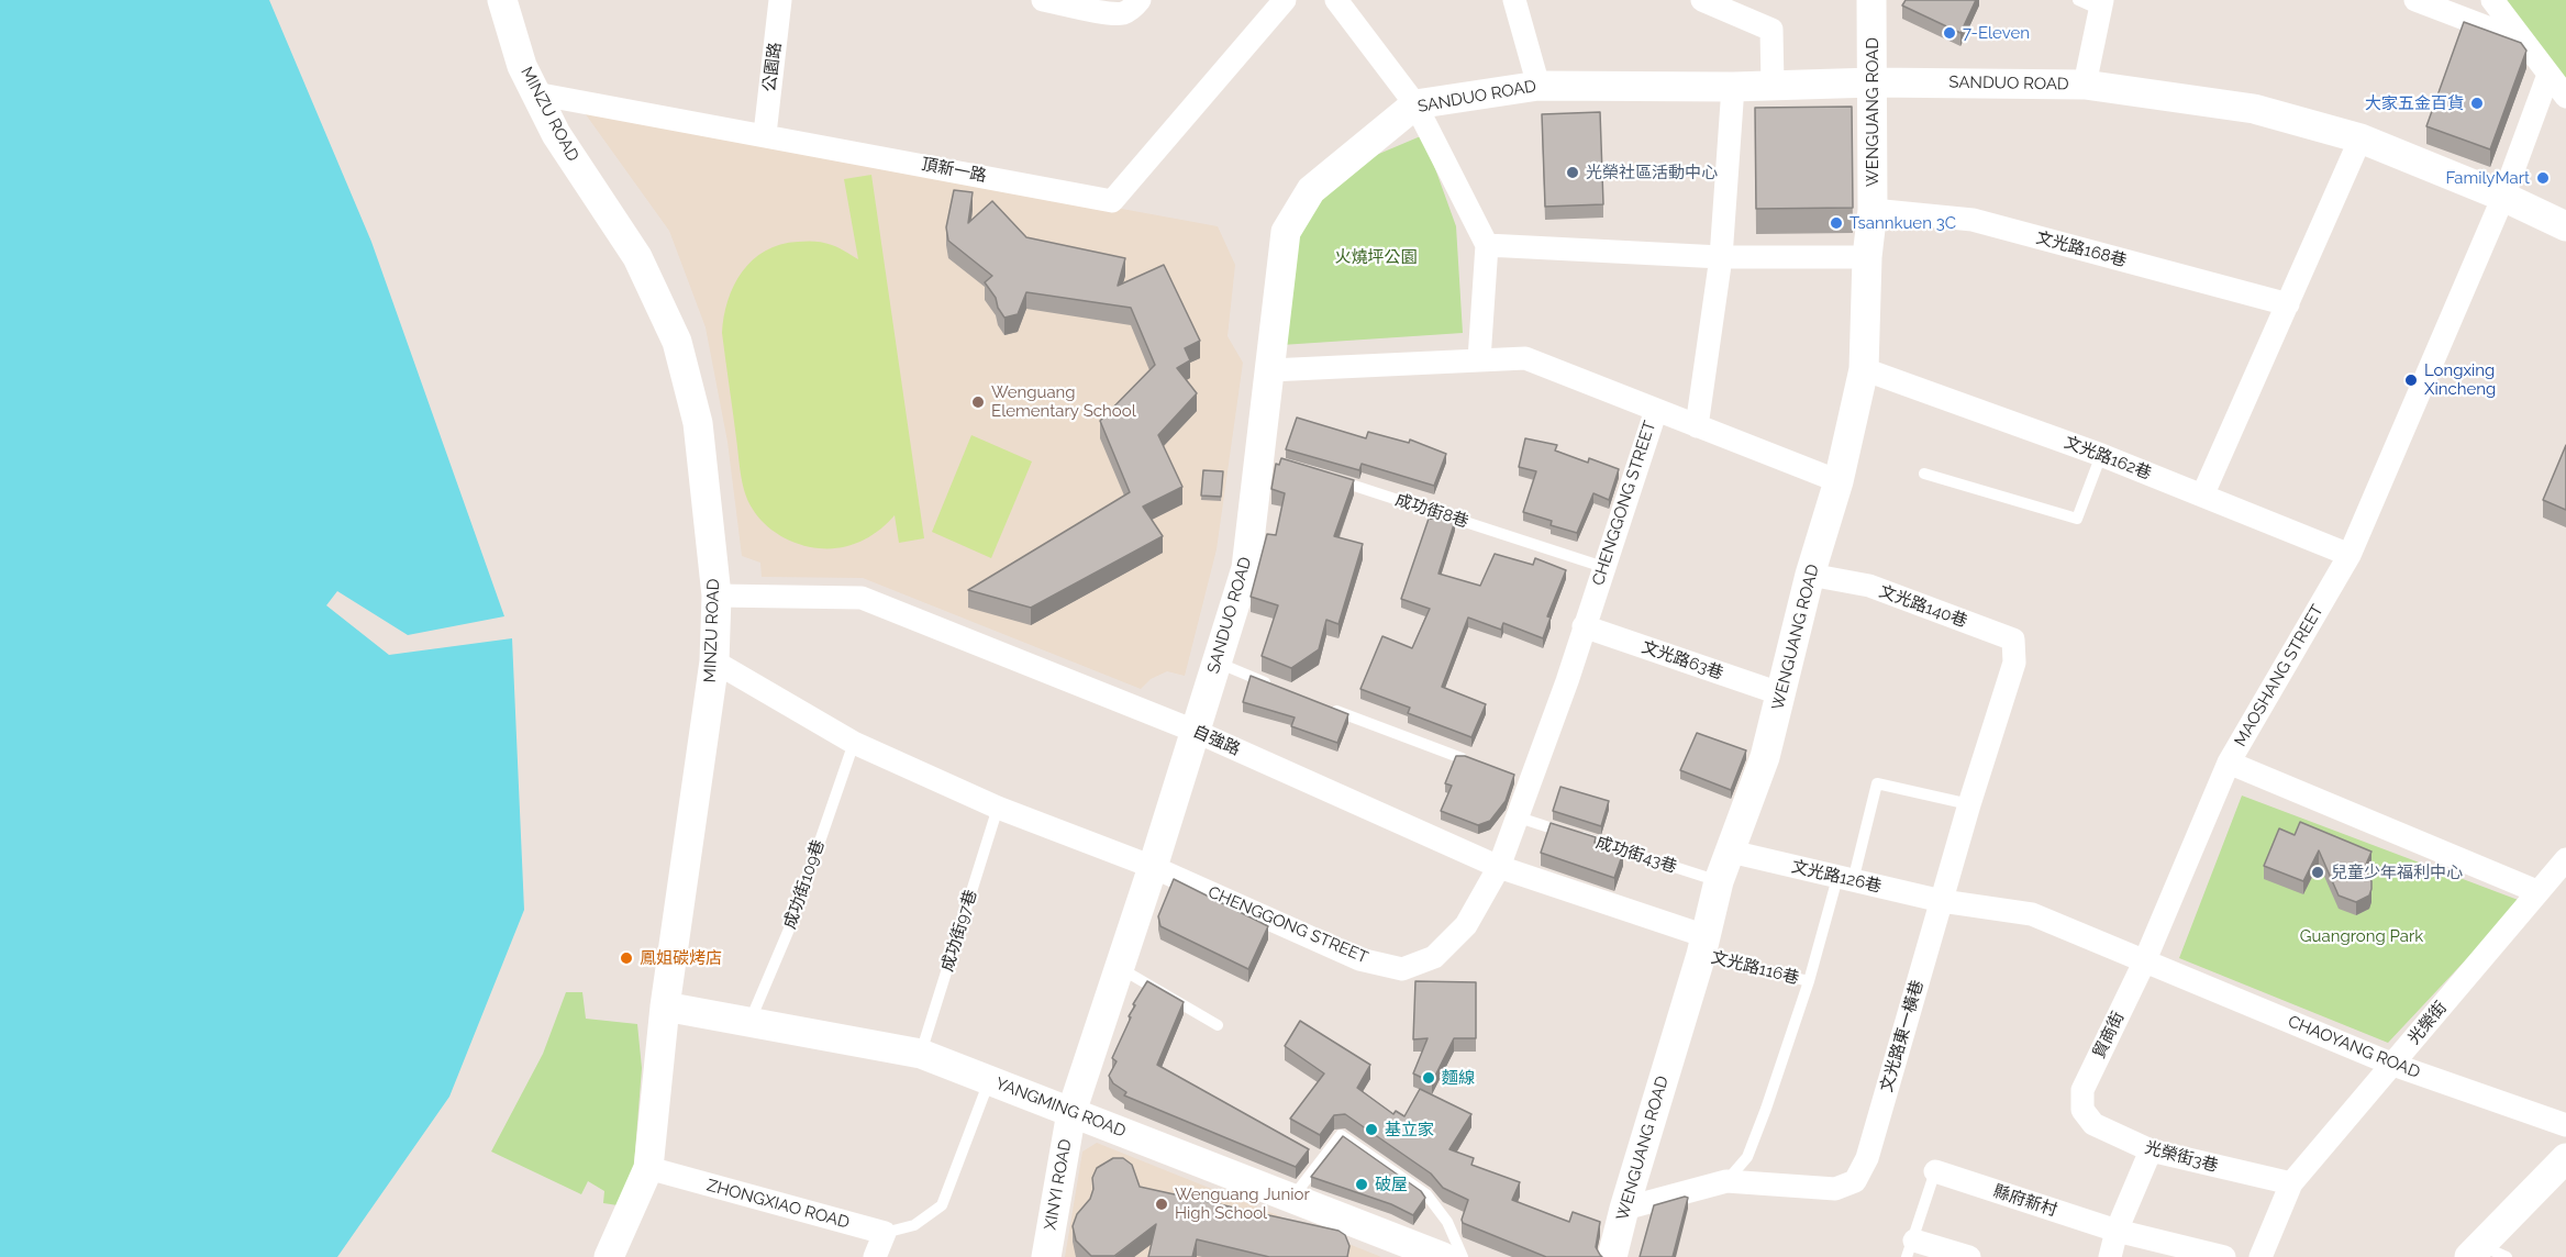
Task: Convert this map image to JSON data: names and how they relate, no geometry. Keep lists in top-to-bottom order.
{
  "streets": {
    "street": [
      "公園路",
      "SANDUO ROAD",
      "WENGUANG ROAD",
      "MINZU ROAD",
      "頂新一路",
      "文光路168巷",
      "文光路162巷",
      "CHENGGONG STREET",
      "文光路140巷",
      "文光路63巷",
      "MAOSHANG STREET",
      "自強路",
      "文光路126巷",
      "光榮街",
      "貿商街",
      "文光路東一橫巷",
      "CHAOYANG ROAD",
      "YANGMING ROAD",
      "光榮街3巷",
      "XINYI ROAD",
      "縣府新村",
      "ZHONGXIAO ROAD"
    ],
    "lane": [
      "成功街8巷",
      "成功街43巷",
      "成功街109巷",
      "成功街97巷",
      "文光路116巷"
    ]
  },
  "crossings": [
    ["公園路", "頂新一路"],
    ["SANDUO ROAD", "WENGUANG ROAD"],
    ["SANDUO ROAD", "CHENGGONG STREET"],
    ["SANDUO ROAD", "MAOSHANG STREET"],
    ["SANDUO ROAD", "自強路"],
    ["SANDUO ROAD", "YANGMING ROAD"],
    ["SANDUO ROAD", "XINYI ROAD"],
    ["WENGUANG ROAD", "文光路168巷"],
    ["WENGUANG ROAD", "文光路162巷"],
    ["WENGUANG ROAD", "文光路140巷"],
    ["WENGUANG ROAD", "文光路63巷"],
    ["WENGUANG ROAD", "自強路"],
    ["WENGUANG ROAD", "成功街43巷"],
    ["WENGUANG ROAD", "文光路126巷"],
    ["WENGUANG ROAD", "文光路116巷"],
    ["WENGUANG ROAD", "文光路東一橫巷"],
    ["MINZU ROAD", "頂新一路"],
    ["MINZU ROAD", "CHENGGONG STREET"],
    ["MINZU ROAD", "自強路"],
    ["MINZU ROAD", "YANGMING ROAD"],
    ["MINZU ROAD", "ZHONGXIAO ROAD"],
    ["文光路162巷", "MAOSHANG STREET"],
    ["CHENGGONG STREET", "成功街8巷"],
    ["CHENGGONG STREET", "文光路63巷"],
    ["CHENGGONG STREET", "自強路"],
    ["CHENGGONG STREET", "成功街43巷"],
    ["CHENGGONG STREET", "成功街109巷"],
    ["CHENGGONG STREET", "成功街97巷"],
    ["文光路140巷", "文光路東一橫巷"],
    ["MAOSHANG STREET", "貿商街"],
    ["MAOSHANG STREET", "CHAOYANG ROAD"],
    ["自強路", "文光路116巷"],
    ["文光路126巷", "文光路東一橫巷"],
    ["成功街109巷", "YANGMING ROAD"],
    ["成功街97巷", "YANGMING ROAD"],
    ["光榮街", "CHAOYANG ROAD"],
    ["光榮街", "光榮街3巷"],
    ["貿商街", "CHAOYANG ROAD"],
    ["貿商街", "光榮街3巷"],
    ["YANGMING ROAD", "XINYI ROAD"]
  ],
  "parks": ["火燒坪公園", "Guangrong Park"],
  "places": [
    "7-Eleven",
    "大家五金百貨",
    "光榮社區活動中心",
    "FamilyMart",
    "Tsannkuen 3C",
    "Longxing Xincheng",
    "Wenguang Elementary School",
    "兒童少年福利中心",
    "鳳姐碳烤店",
    "麵線",
    "基立家",
    "破屋",
    "Wenguang Junior High School"
  ]
}
